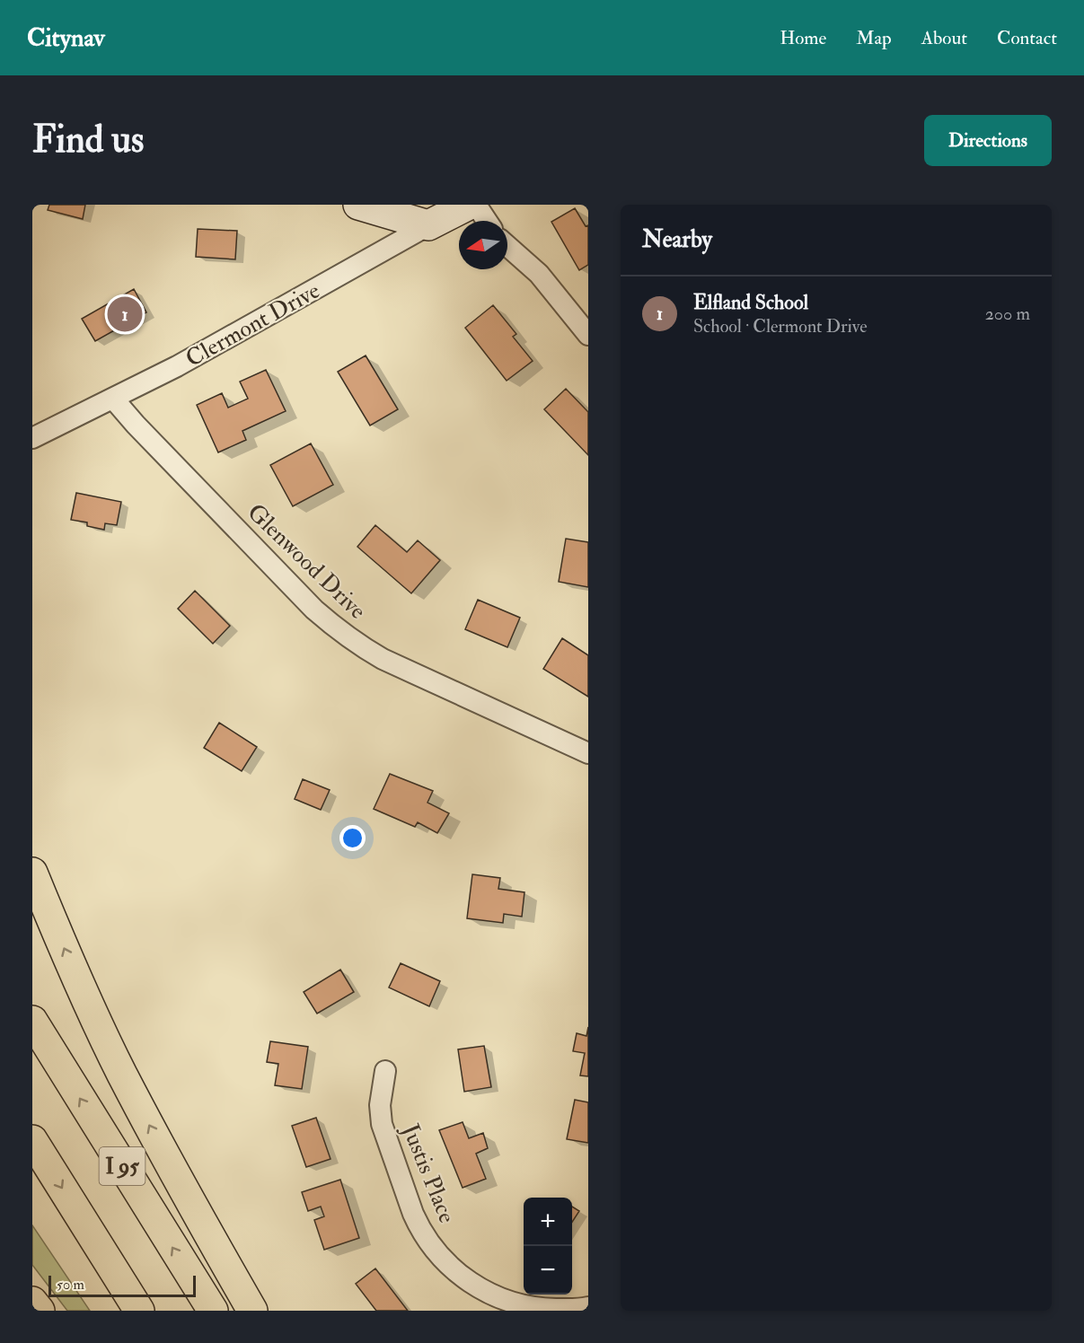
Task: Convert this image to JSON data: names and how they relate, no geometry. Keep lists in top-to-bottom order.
{
  "streets": {
    "highway": ["I 95"],
    "street": ["Clermont Drive", "Glenwood Drive", "Justis Place"]
  },
  "crossings": [
    ["Clermont Drive", "Glenwood Drive"]
  ],
  "scale_bar": "50 m",
  "north": "left",
  "page": {
    "header": "Citynav",
    "nav": [
      "Home",
      "Map",
      "About",
      "Contact"
    ],
    "buttons": "Directions",
    "title": "Find us",
    "heading": "Nearby",
    "list": [
      {
        "mark": "1",
        "name": "Elfland School",
        "note": "School · Clermont Drive",
        "value": "200 m"
      }
    ],
    "pins": "1",
    "map_buttons": ["+", "−"],
    "scale": "50 m"
  }
}
